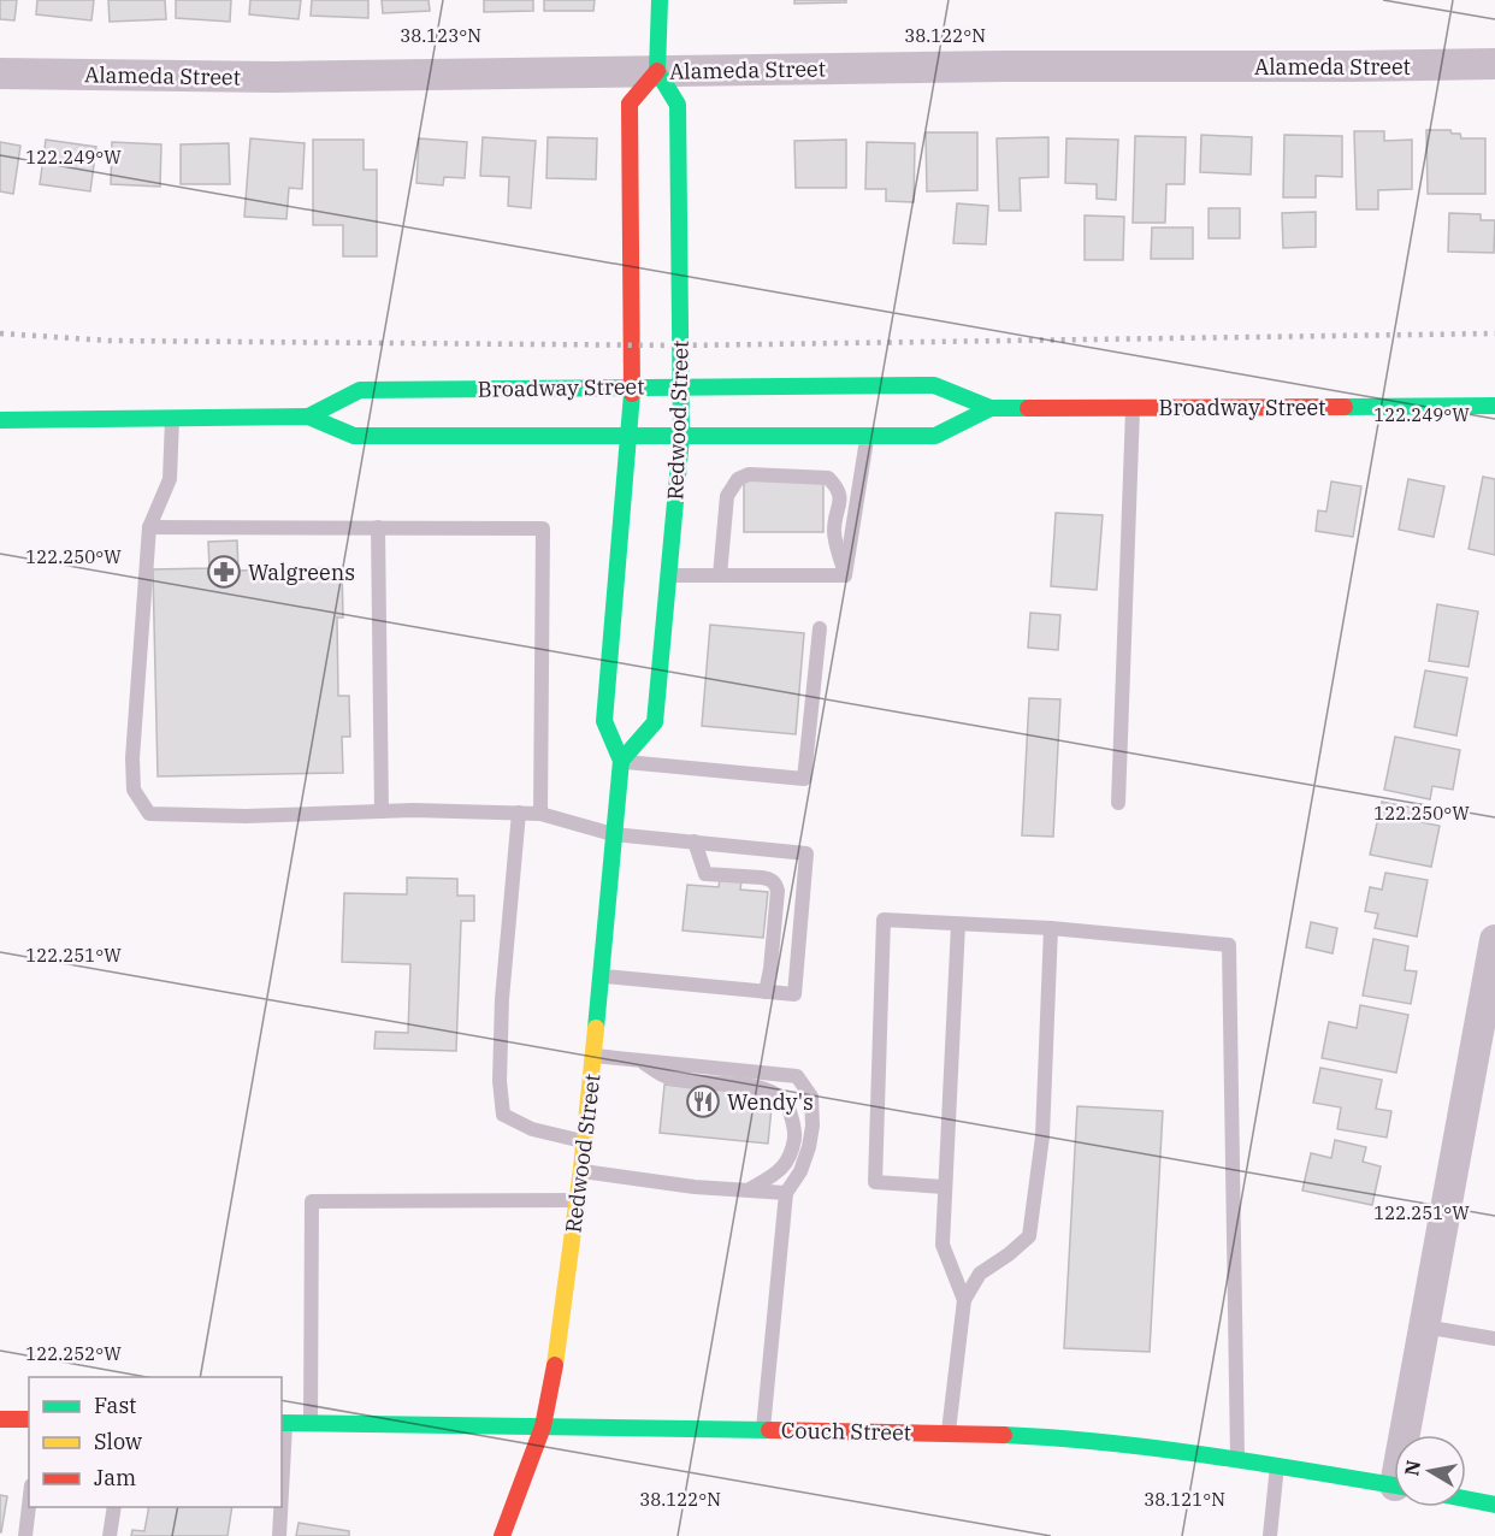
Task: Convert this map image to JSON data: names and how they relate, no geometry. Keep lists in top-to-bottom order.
{
  "streets": {
    "main road": ["Broadway Street", "Redwood Street", "Couch Street"],
    "street": ["Alameda Street"]
  },
  "crossings": [
    ["Alameda Street", "Redwood Street"],
    ["Broadway Street", "Redwood Street"],
    ["Redwood Street", "Couch Street"]
  ],
  "places": {
    "pharmacy": ["Walgreens"],
    "restaurant": ["Wendy's"]
  },
  "legend": ["Fast", "Slow", "Jam"],
  "north": "left",
  "coordinates": [
    "38.123°N",
    "38.122°N",
    "122.249°W",
    "122.250°W",
    "122.251°W",
    "122.252°W",
    "38.121°N"
  ]
}
